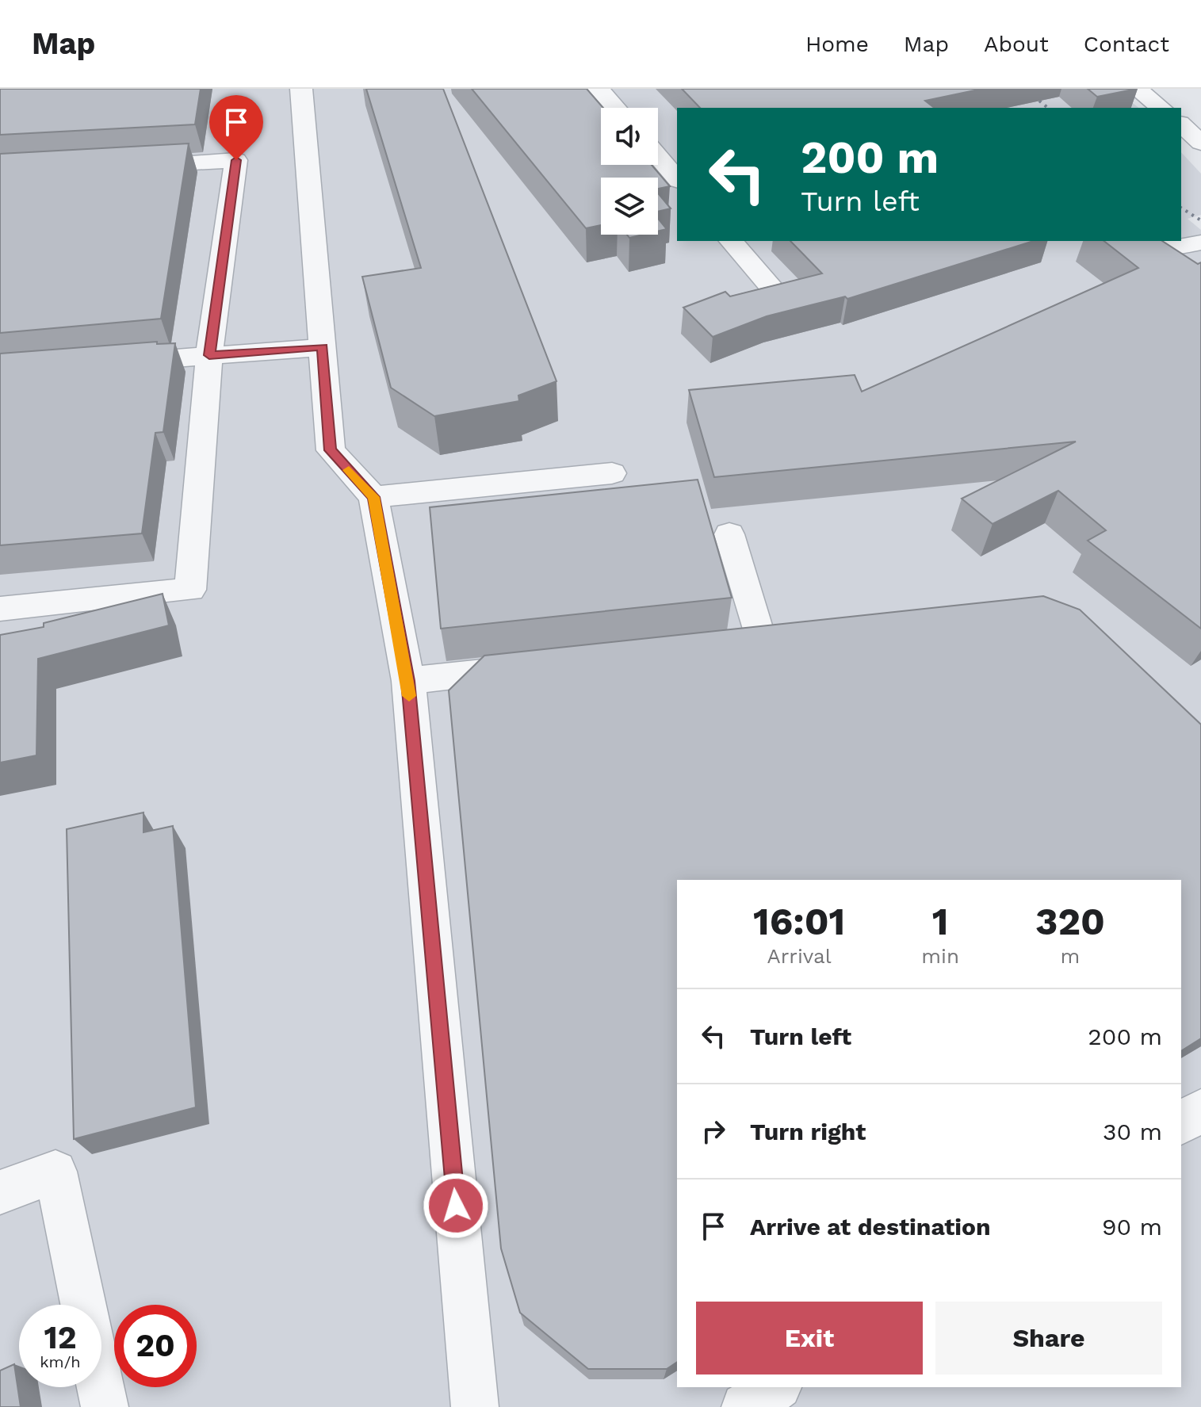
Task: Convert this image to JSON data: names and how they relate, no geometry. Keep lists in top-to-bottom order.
{
  "page": {
    "header": "Map",
    "nav": [
      "Home",
      "Map",
      "About",
      "Contact"
    ],
    "turn": ["200 m", "Turn left"],
    "eta": [
      "16:01",
      "Arrival",
      "1",
      "min",
      "320",
      "m"
    ],
    "list": [
      {
        "name": "Turn left",
        "value": "200 m"
      },
      {
        "name": "Turn right",
        "value": "30 m"
      },
      {
        "name": "Arrive at destination",
        "value": "90 m"
      }
    ],
    "buttons": ["Exit", "Share"],
    "speed": "12 km/h",
    "limit": "20"
  }
}
